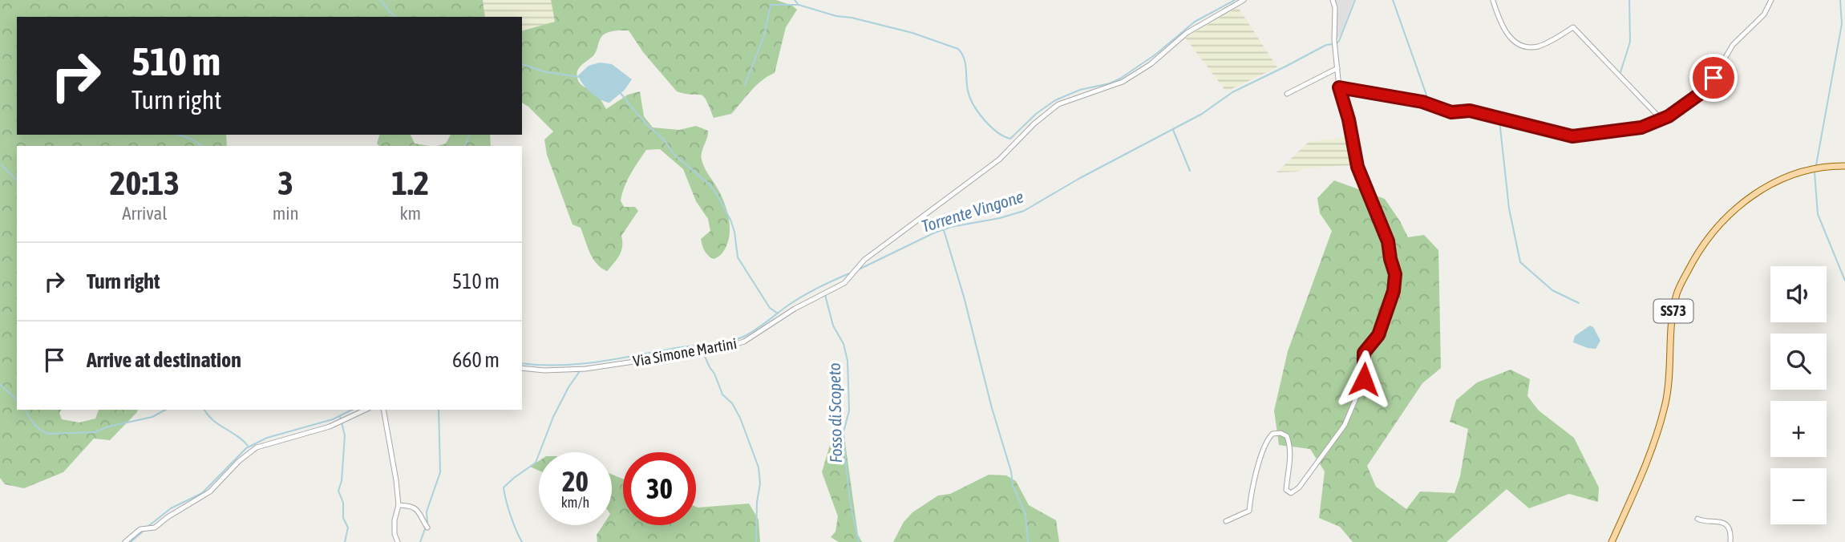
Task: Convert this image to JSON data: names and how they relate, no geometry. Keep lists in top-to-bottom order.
{
  "streets": {
    "main road": ["SS73"],
    "street": ["Via Simone Martini"]
  },
  "water": ["Torrente Vingone", "Fosso di Scopeto"],
  "page": {
    "turn": ["510 m", "Turn right"],
    "eta": [
      "20:13",
      "Arrival",
      "3",
      "min",
      "1.2",
      "km"
    ],
    "list": [
      {
        "name": "Turn right",
        "value": "510 m"
      },
      {
        "name": "Arrive at destination",
        "value": "660 m"
      }
    ],
    "map_buttons": ["+", "−"],
    "speed": "20 km/h",
    "limit": "30"
  }
}
